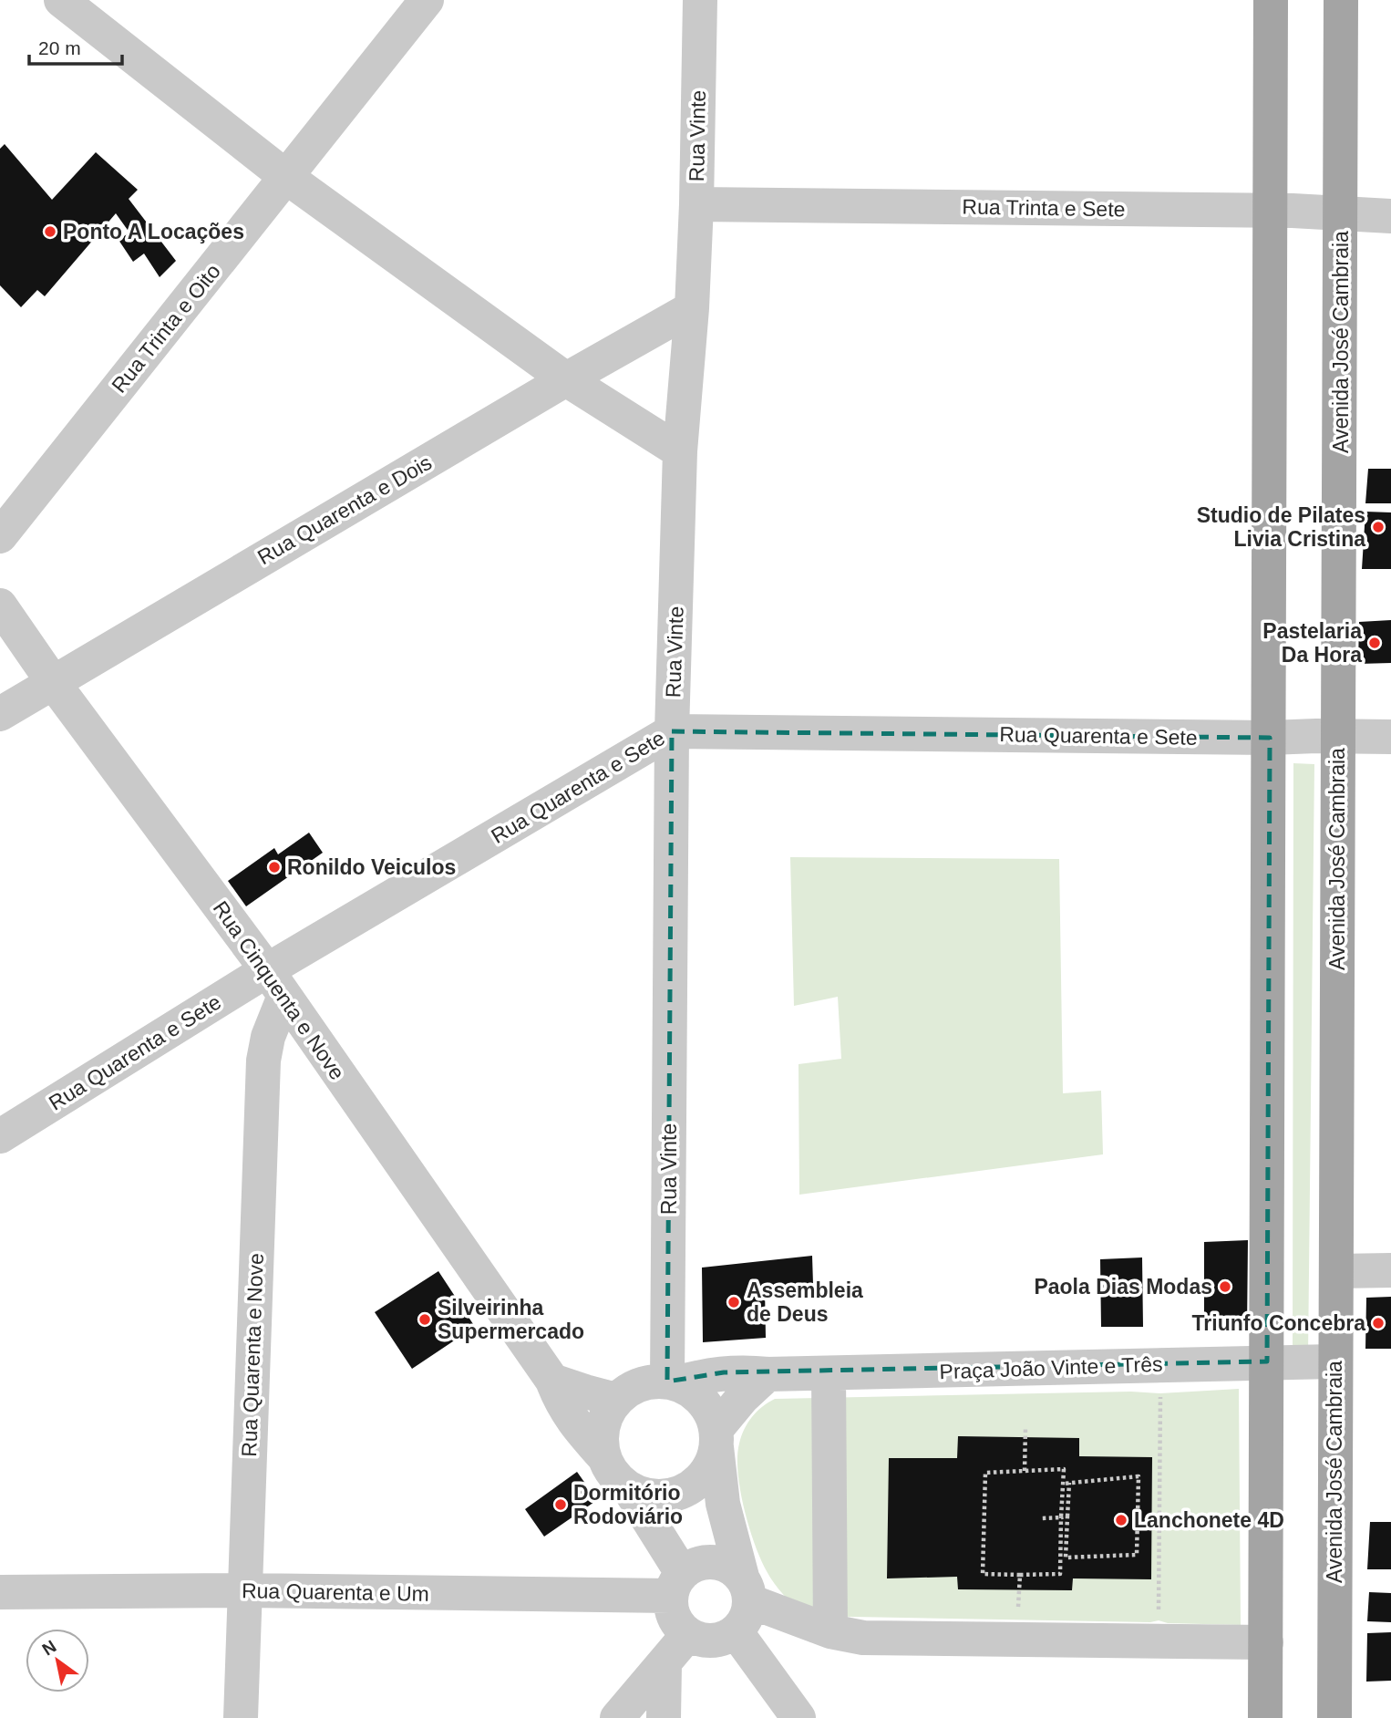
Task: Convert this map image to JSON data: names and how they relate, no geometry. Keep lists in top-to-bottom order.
{
  "streets": {
    "main road": ["Avenida José Cambraia"],
    "street": [
      "Rua Vinte",
      "Rua Trinta e Sete",
      "Rua Trinta e Oito",
      "Rua Quarenta e Dois",
      "Rua Quarenta e Sete",
      "Rua Cinquenta e Nove",
      "Rua Quarenta e Nove",
      "Praça João Vinte e Três",
      "Rua Quarenta e Um"
    ]
  },
  "crossings": [
    ["Rua Vinte", "Rua Trinta e Sete"],
    ["Rua Vinte", "Rua Quarenta e Dois"],
    ["Rua Vinte", "Rua Quarenta e Sete"],
    ["Rua Vinte", "Rua Cinquenta e Nove"],
    ["Rua Vinte", "Praça João Vinte e Três"],
    ["Rua Trinta e Sete", "Avenida José Cambraia"],
    ["Avenida José Cambraia", "Rua Quarenta e Sete"],
    ["Avenida José Cambraia", "Praça João Vinte e Três"],
    ["Rua Quarenta e Dois", "Rua Cinquenta e Nove"],
    ["Rua Quarenta e Sete", "Rua Cinquenta e Nove"],
    ["Rua Quarenta e Sete", "Rua Quarenta e Nove"],
    ["Rua Cinquenta e Nove", "Rua Quarenta e Nove"],
    ["Rua Cinquenta e Nove", "Praça João Vinte e Três"],
    ["Rua Quarenta e Nove", "Rua Quarenta e Um"]
  ],
  "places": [
    "Ponto A Locações",
    "Studio de Pilates Livia Cristina",
    "Pastelaria Da Hora",
    "Ronildo Veiculos",
    "Paola Dias Modas",
    "Assembleia de Deus",
    "Silveirinha Supermercado",
    "Triunfo Concebra",
    "Dormitório Rodoviário",
    "Lanchonete 4D"
  ],
  "scale_bar": "20 m",
  "north": "top left"
}
